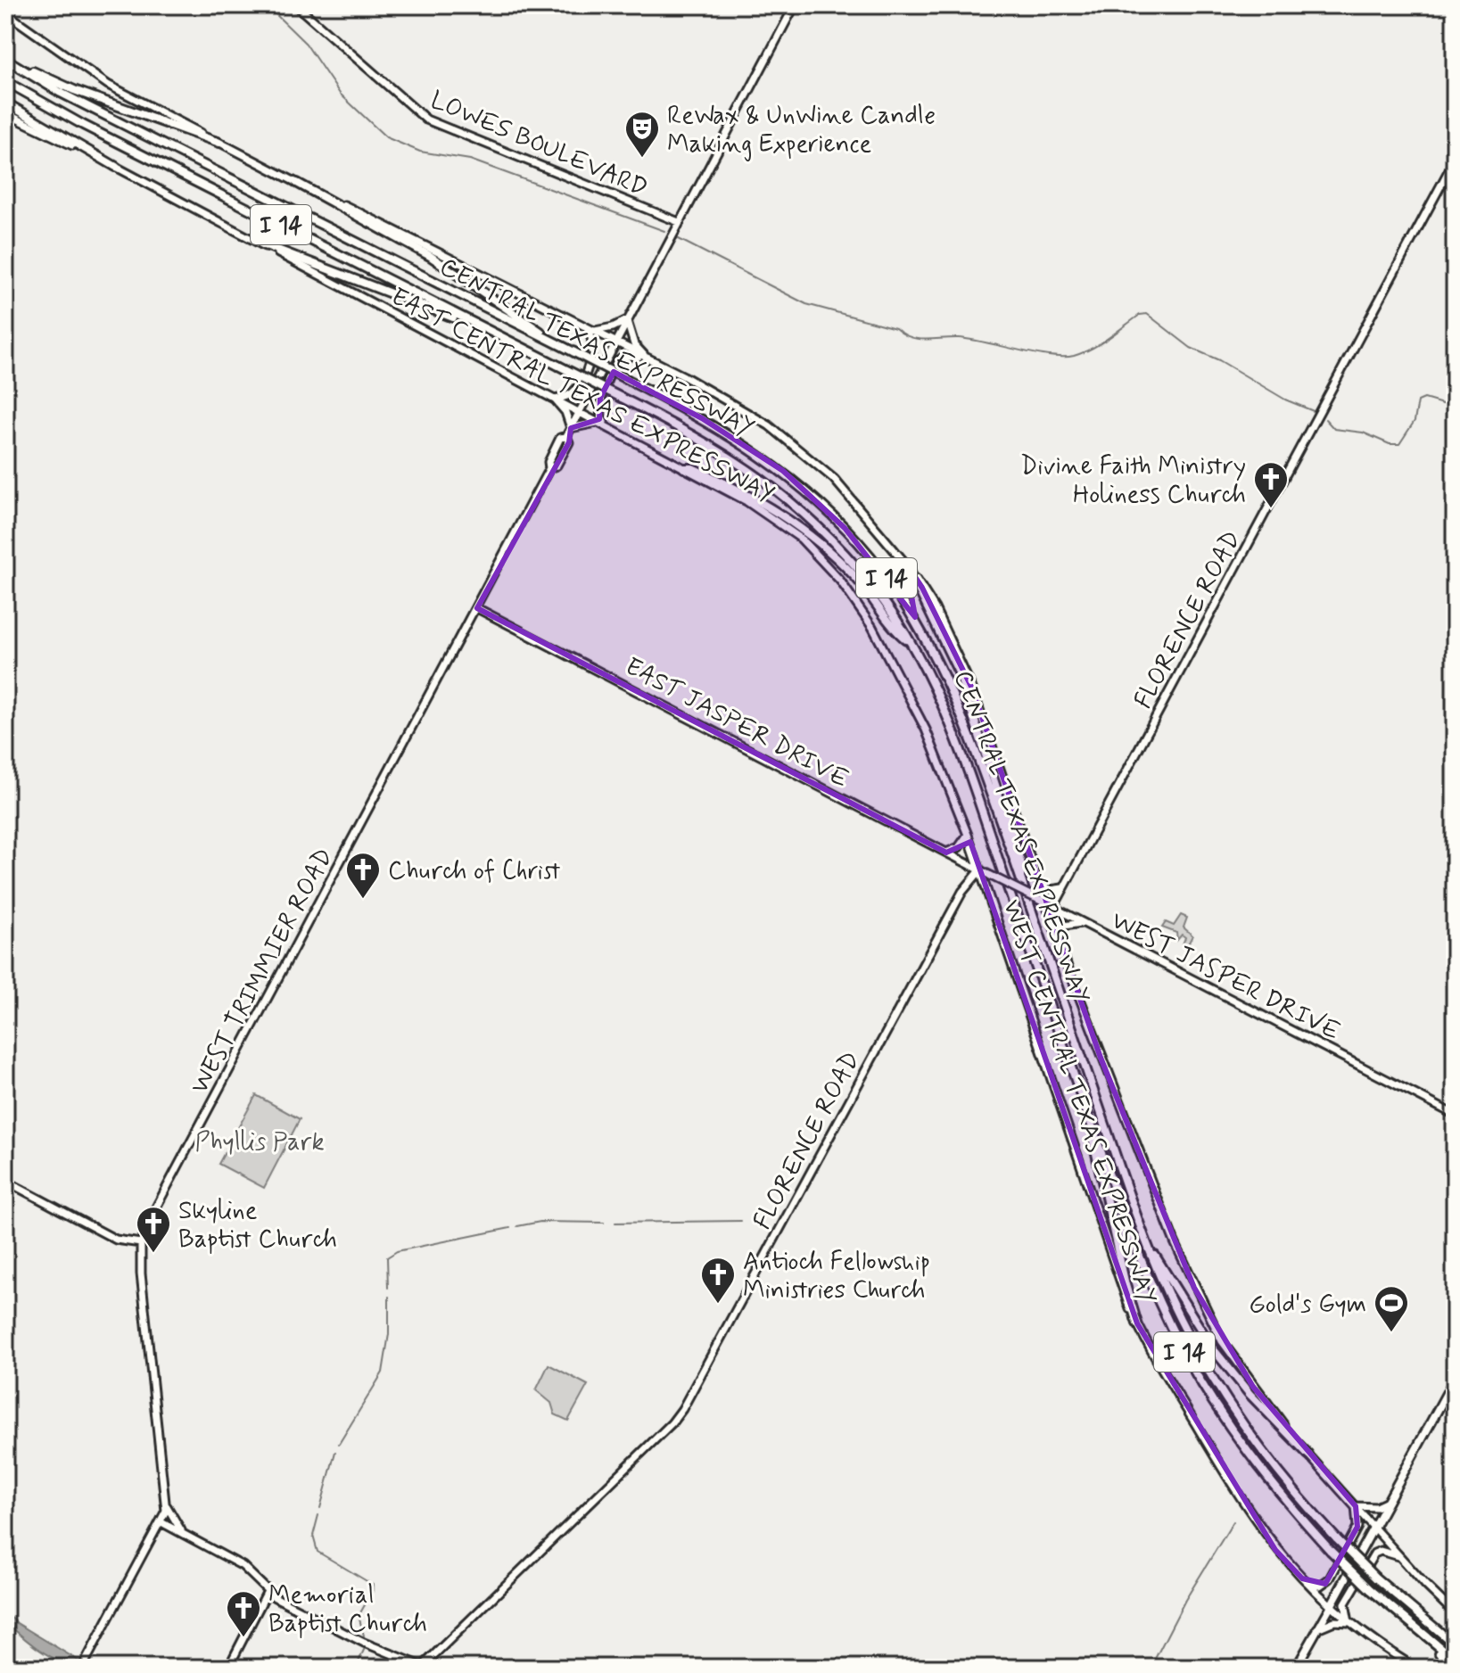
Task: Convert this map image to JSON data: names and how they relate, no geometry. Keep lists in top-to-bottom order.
{
  "streets": {
    "highway": ["I 14", "CENTRAL TEXAS EXPRESSWAY"],
    "main road": [
      "LOWES BOULEVARD",
      "EAST CENTRAL TEXAS EXPRESSWAY",
      "FLORENCE ROAD",
      "EAST JASPER DRIVE",
      "WEST TRIMMIER ROAD",
      "WEST JASPER DRIVE",
      "WEST CENTRAL TEXAS EXPRESSWAY"
    ]
  },
  "crossings": [
    ["LOWES BOULEVARD", "WEST TRIMMIER ROAD"],
    ["EAST CENTRAL TEXAS EXPRESSWAY", "FLORENCE ROAD"],
    ["EAST CENTRAL TEXAS EXPRESSWAY", "EAST JASPER DRIVE"],
    ["EAST CENTRAL TEXAS EXPRESSWAY", "WEST TRIMMIER ROAD"],
    ["EAST CENTRAL TEXAS EXPRESSWAY", "WEST JASPER DRIVE"],
    ["EAST CENTRAL TEXAS EXPRESSWAY", "WEST CENTRAL TEXAS EXPRESSWAY"],
    ["FLORENCE ROAD", "EAST JASPER DRIVE"],
    ["FLORENCE ROAD", "WEST JASPER DRIVE"],
    ["FLORENCE ROAD", "WEST CENTRAL TEXAS EXPRESSWAY"],
    ["EAST JASPER DRIVE", "WEST TRIMMIER ROAD"],
    ["EAST JASPER DRIVE", "WEST JASPER DRIVE"],
    ["EAST JASPER DRIVE", "WEST CENTRAL TEXAS EXPRESSWAY"],
    ["WEST JASPER DRIVE", "WEST CENTRAL TEXAS EXPRESSWAY"]
  ],
  "parks": ["Phyllis Park"],
  "places": {
    "theatre": ["ReWax & UnWine Candle Making Experience"],
    "church": [
      "Divine Faith Ministry Holiness Church",
      "Church of Christ",
      "Skyline Baptist Church",
      "Antioch Fellowship Ministries Church",
      "Memorial Baptist Church"
    ],
    "sports": ["Gold's Gym"]
  }
}
